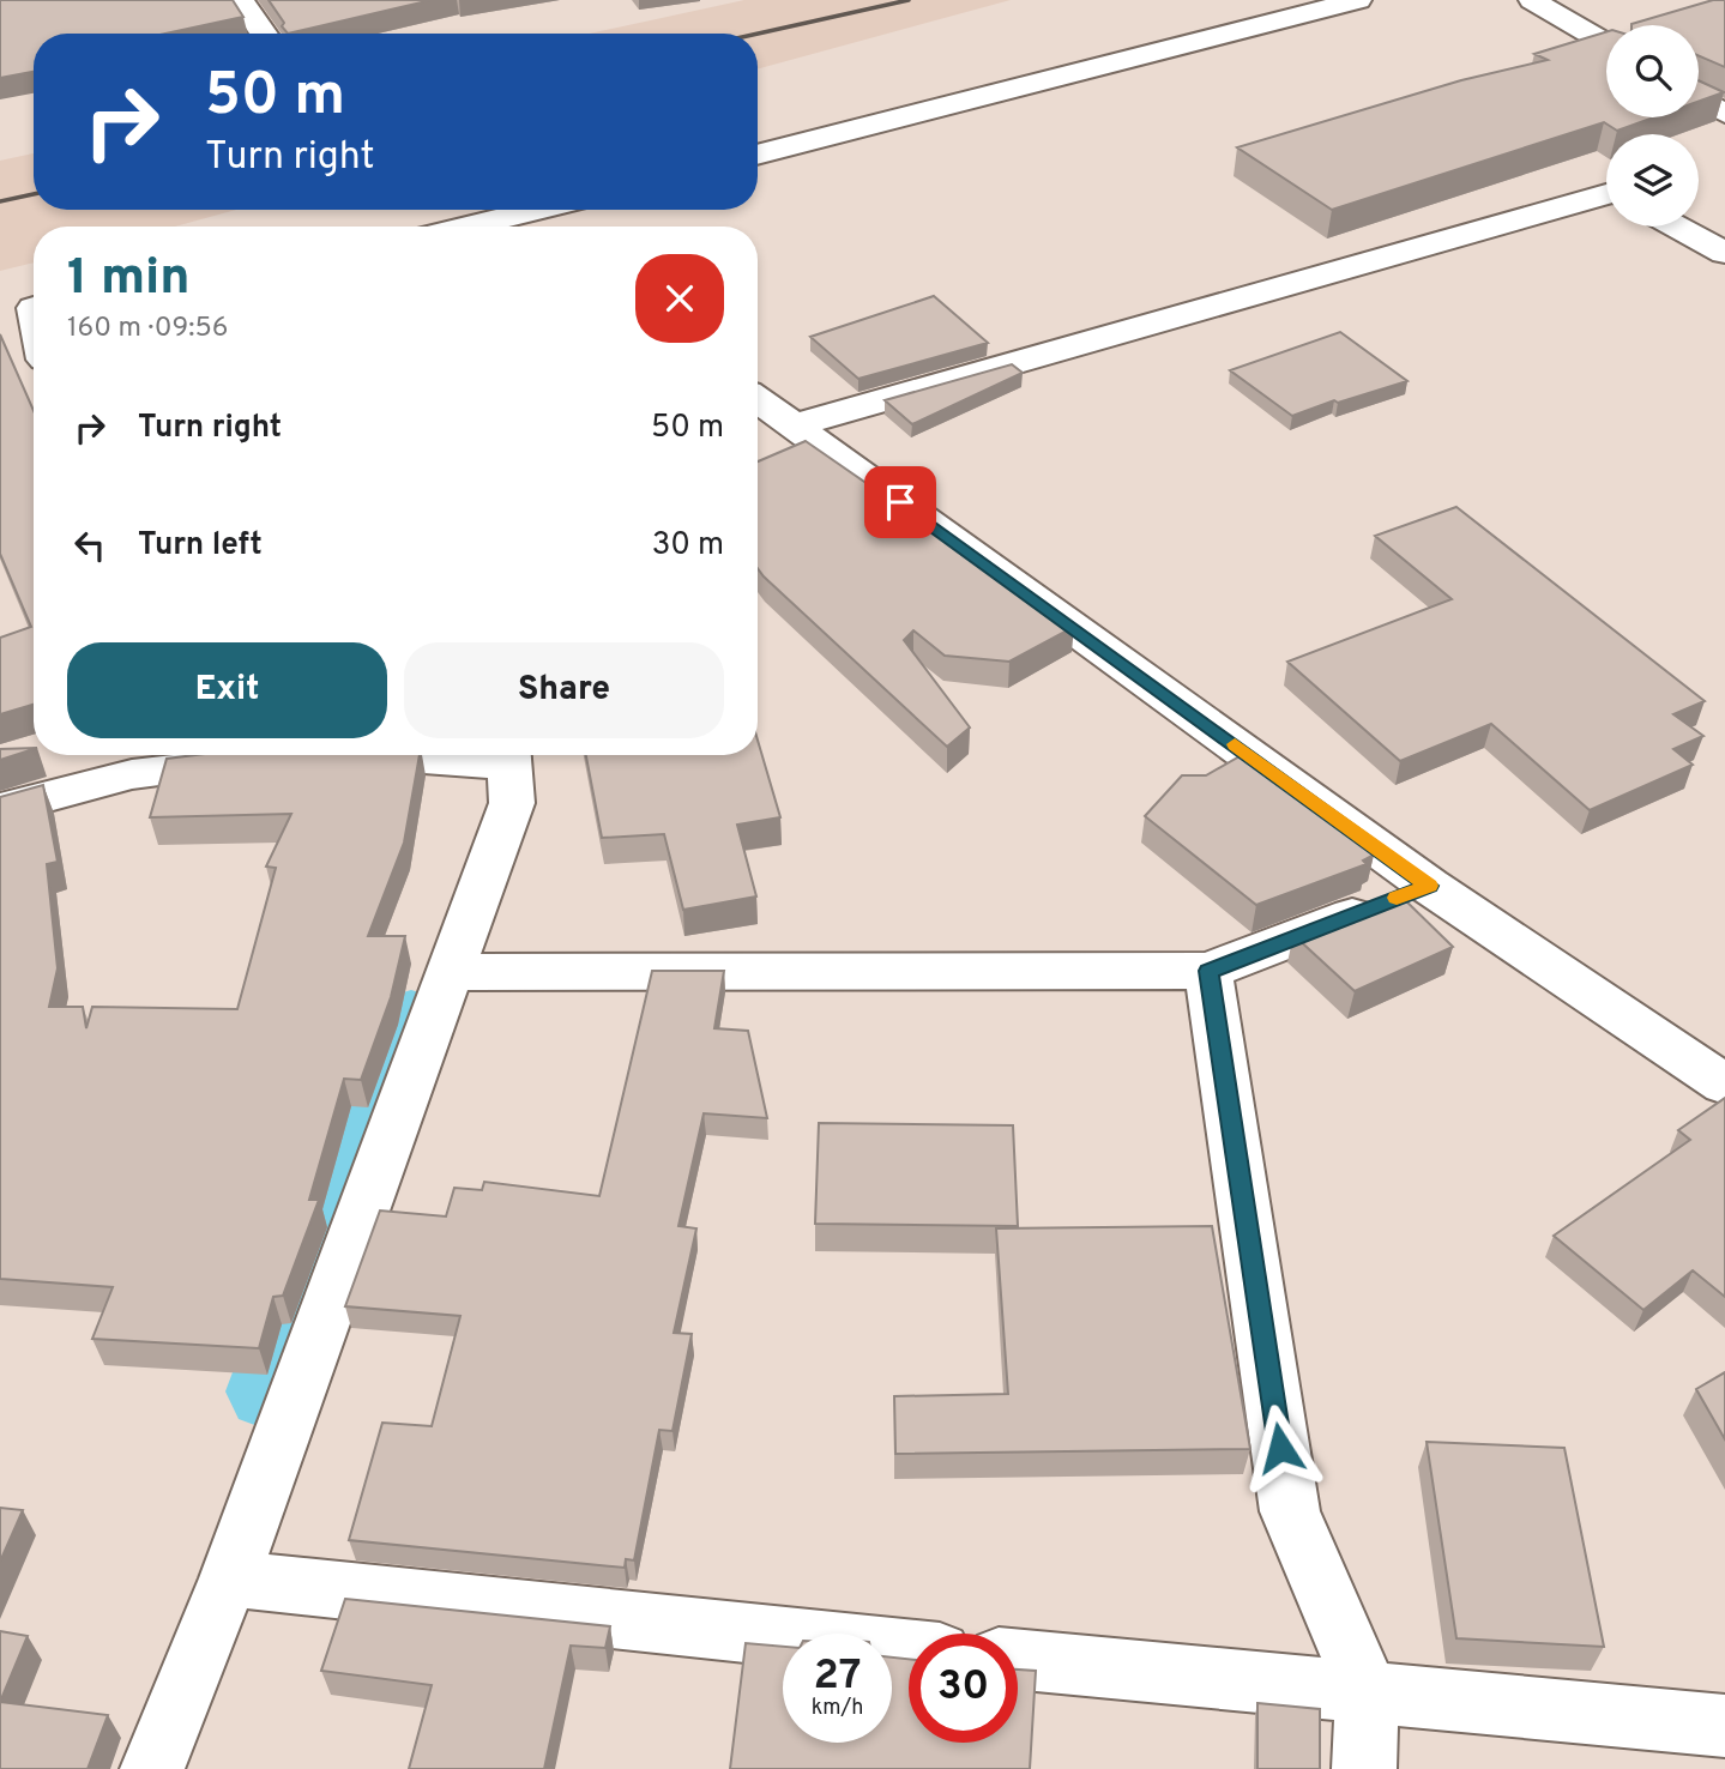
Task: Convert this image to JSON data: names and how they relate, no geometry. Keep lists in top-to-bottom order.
{
  "page": {
    "turn": ["50 m", "Turn right"],
    "heading": ["1 min", "160 m · 09:56"],
    "list": [
      {
        "name": "Turn right",
        "value": "50 m"
      },
      {
        "name": "Turn left",
        "value": "30 m"
      }
    ],
    "buttons": ["Exit", "Share"],
    "speed": "27 km/h",
    "limit": "30"
  }
}
